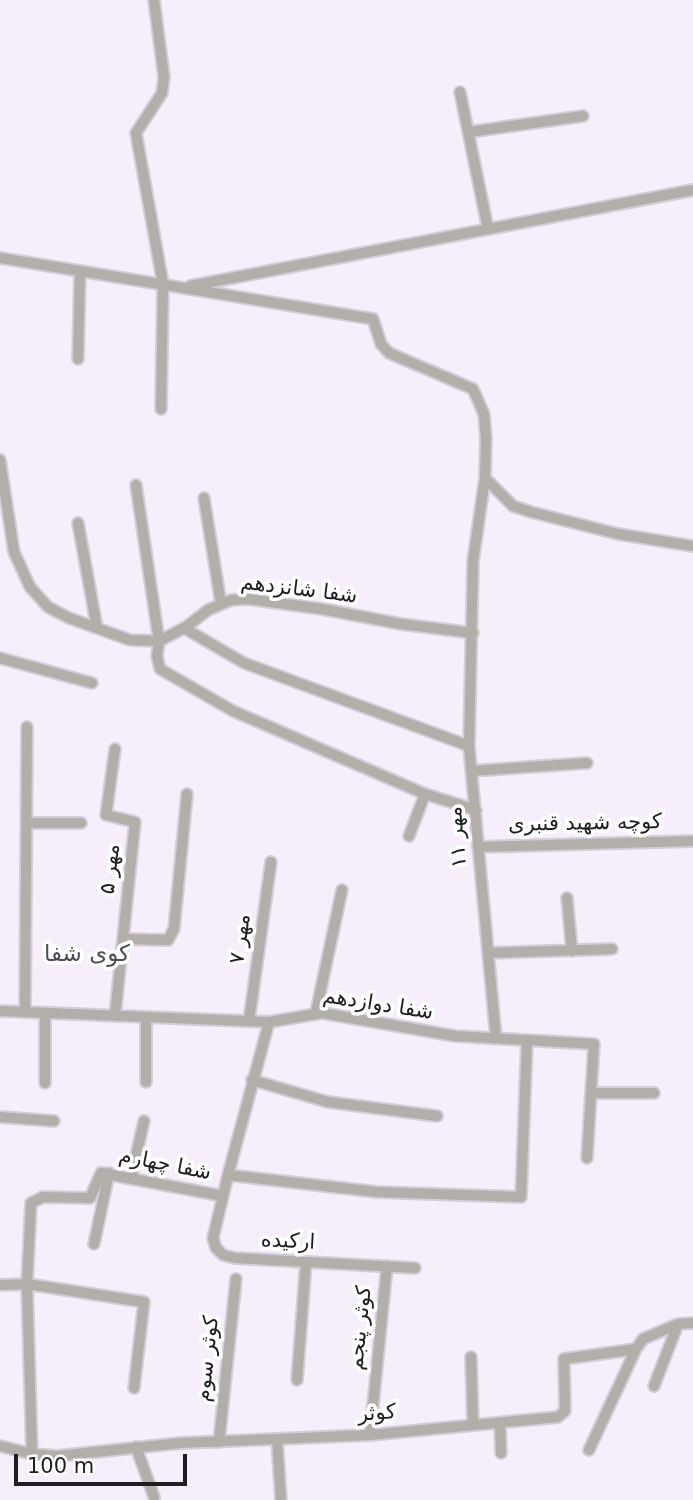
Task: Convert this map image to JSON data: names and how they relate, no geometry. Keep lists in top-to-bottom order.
{
  "streets": {
    "street": [
      "شفا شانزدهم",
      "کوچه شهید قنبری",
      "مهر ۱۱",
      "مهر ۵",
      "مهر ۷",
      "شفا دوازدهم",
      "شفا چهارم",
      "ارکیده",
      "کوثر پنجم",
      "کوثر سوم",
      "کوثر"
    ]
  },
  "crossings": [
    ["شفا شانزدهم", "مهر ۱۱"],
    ["کوچه شهید قنبری", "مهر ۱۱"],
    ["مهر ۱۱", "شفا دوازدهم"],
    ["مهر ۵", "شفا دوازدهم"],
    ["مهر ۷", "شفا دوازدهم"],
    ["شفا چهارم", "ارکیده"],
    ["ارکیده", "کوثر پنجم"],
    ["کوثر پنجم", "کوثر"],
    ["کوثر سوم", "کوثر"]
  ],
  "districts": ["کوی شفا"],
  "scale_bar": "100 m"
}
